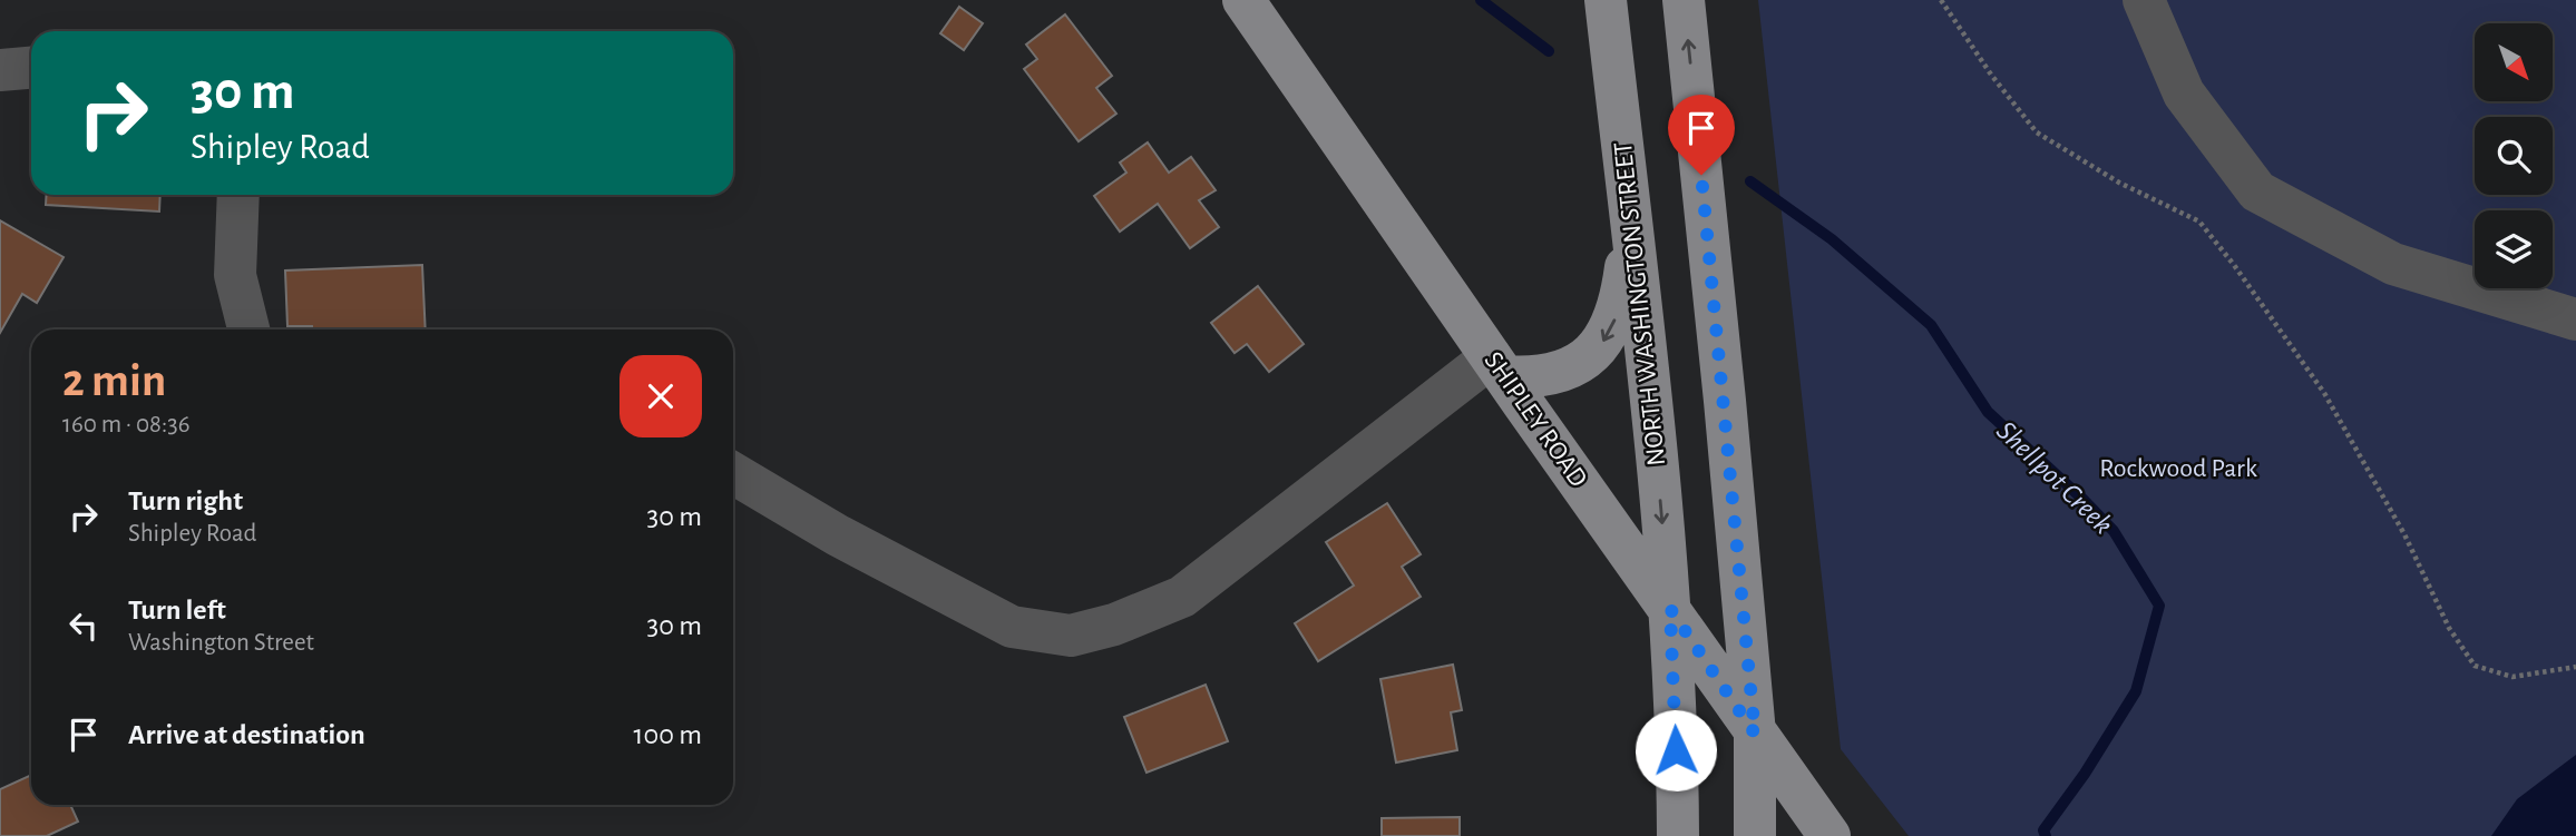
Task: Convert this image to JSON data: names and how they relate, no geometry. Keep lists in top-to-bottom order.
{
  "streets": {
    "main road": ["NORTH WASHINGTON STREET", "SHIPLEY ROAD"]
  },
  "crossings": [
    ["NORTH WASHINGTON STREET", "SHIPLEY ROAD"]
  ],
  "water": ["Shellpot Creek"],
  "parks": ["Rockwood Park"],
  "north": "bottom right",
  "page": {
    "turn": ["30 m", "Shipley Road"],
    "heading": ["2 min", "160 m · 08:36"],
    "list": [
      {
        "name": "Turn right",
        "note": "Shipley Road",
        "value": "30 m"
      },
      {
        "name": "Turn left",
        "note": "Washington Street",
        "value": "30 m"
      },
      {
        "name": "Arrive at destination",
        "value": "100 m"
      }
    ]
  }
}
